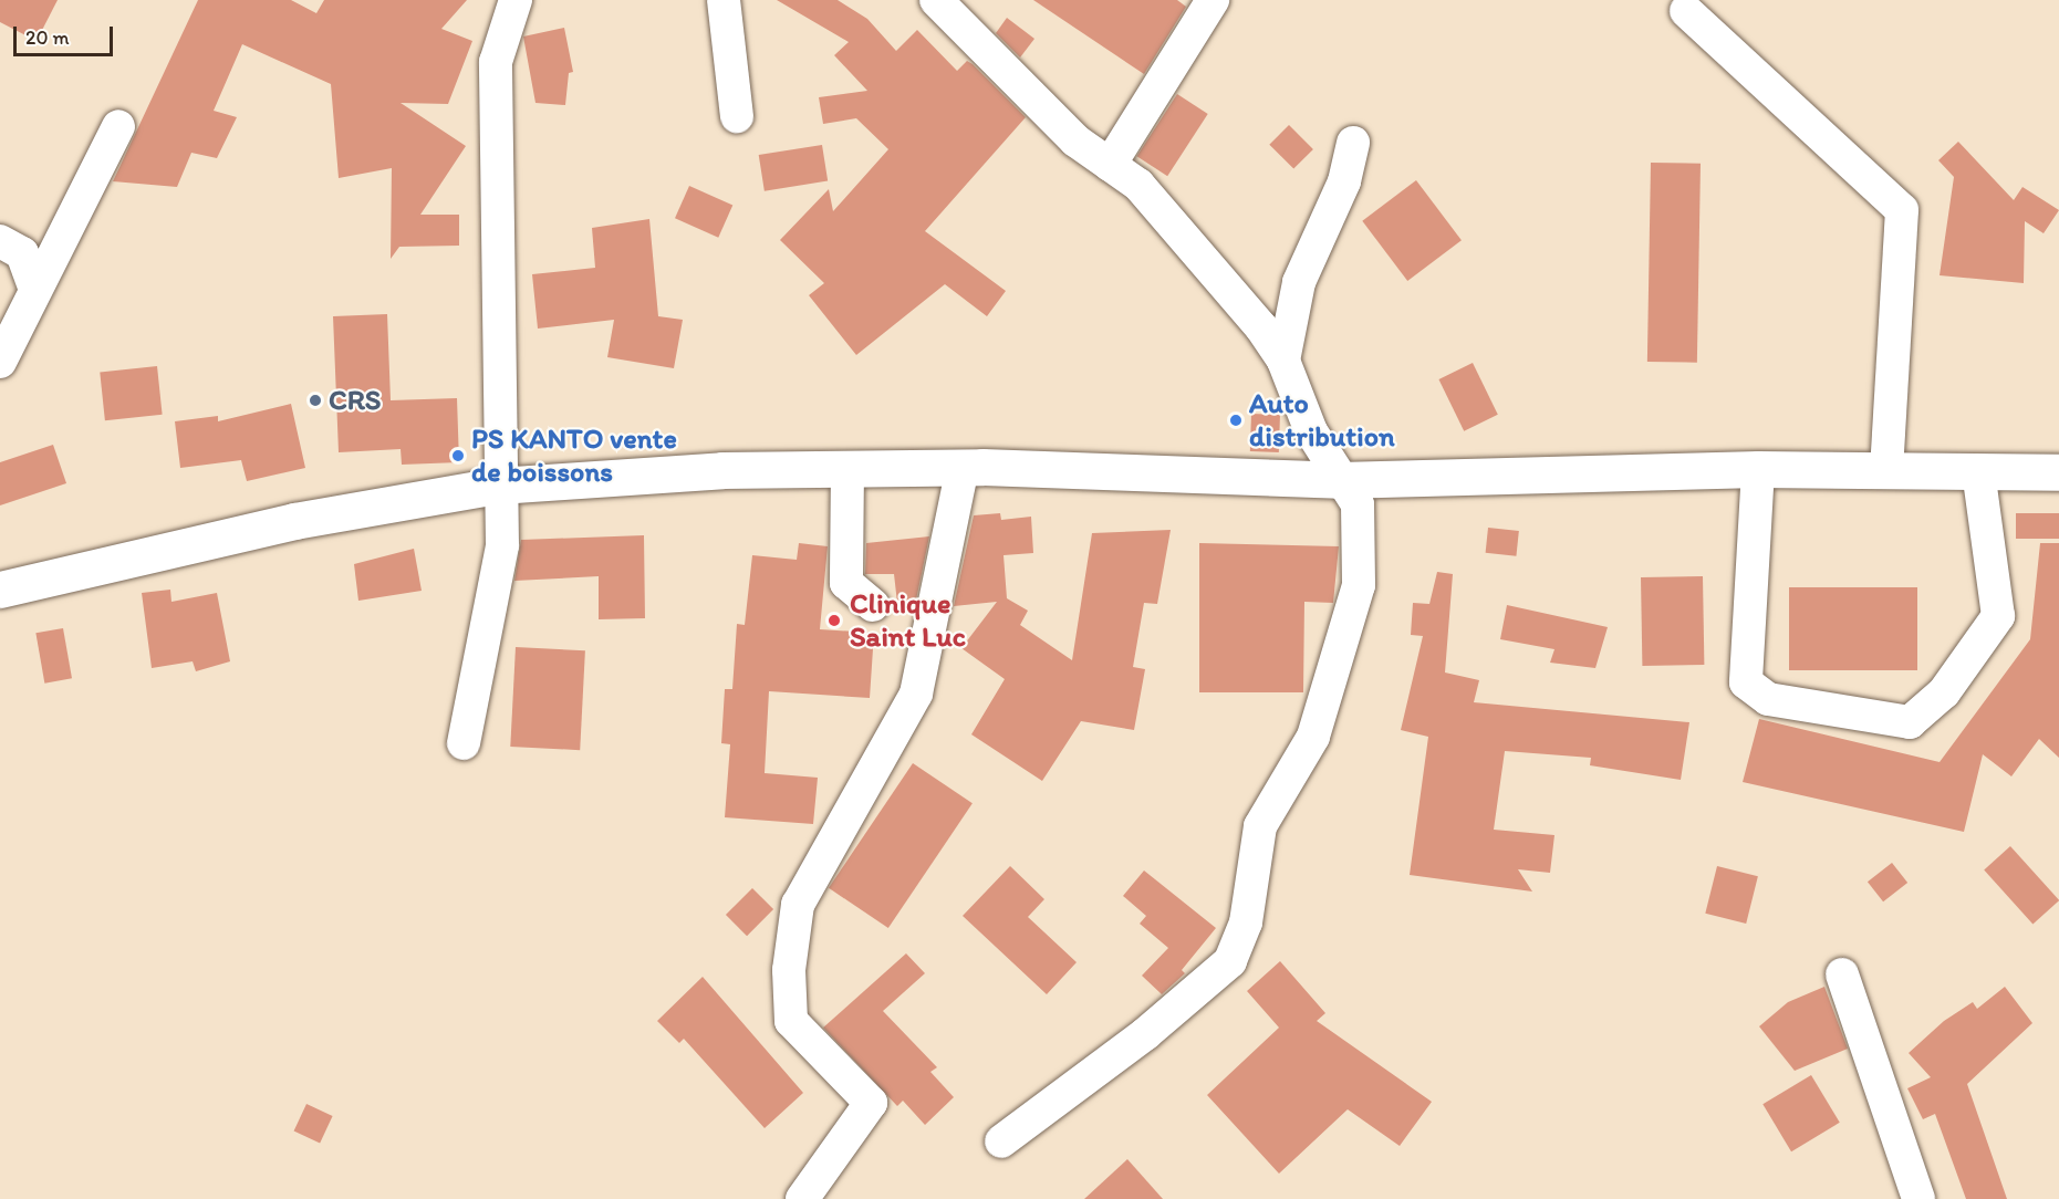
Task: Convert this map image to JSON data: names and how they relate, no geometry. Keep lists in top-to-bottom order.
{
  "places": [
    "CRS",
    "Auto distribution",
    "PS KANTO vente de boissons",
    "Clinique Saint Luc"
  ],
  "scale_bar": "20 m"
}
